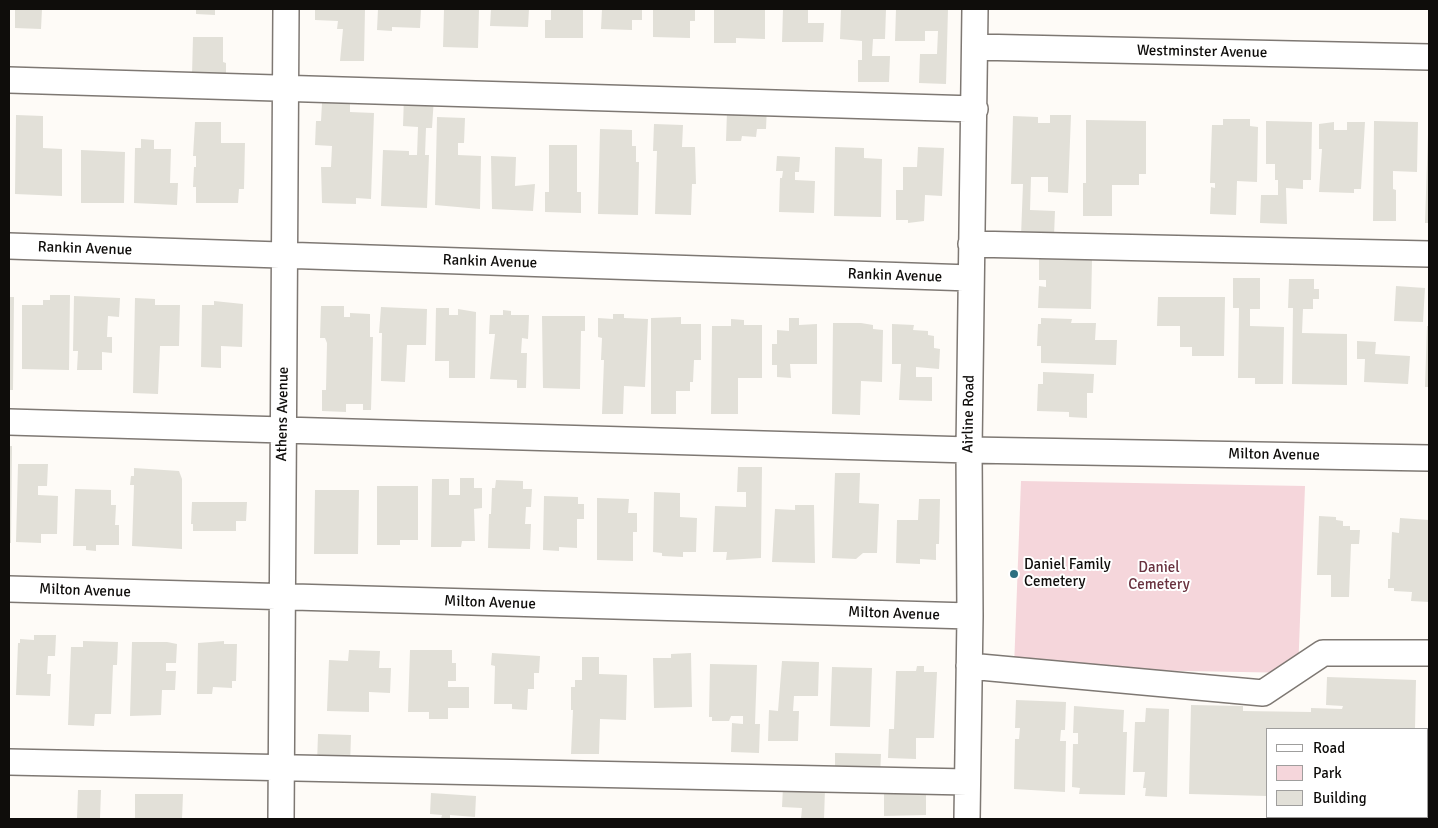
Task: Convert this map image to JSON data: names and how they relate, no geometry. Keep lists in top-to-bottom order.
{
  "streets": {
    "street": [
      "Westminster Avenue",
      "Rankin Avenue",
      "Athens Avenue",
      "Airline Road",
      "Milton Avenue"
    ]
  },
  "crossings": [
    ["Westminster Avenue", "Airline Road"],
    ["Rankin Avenue", "Athens Avenue"],
    ["Rankin Avenue", "Airline Road"],
    ["Athens Avenue", "Milton Avenue"],
    ["Airline Road", "Milton Avenue"]
  ],
  "parks": ["Daniel Cemetery"],
  "places": ["Daniel Family Cemetery"],
  "legend": ["Road", "Park", "Building"]
}
